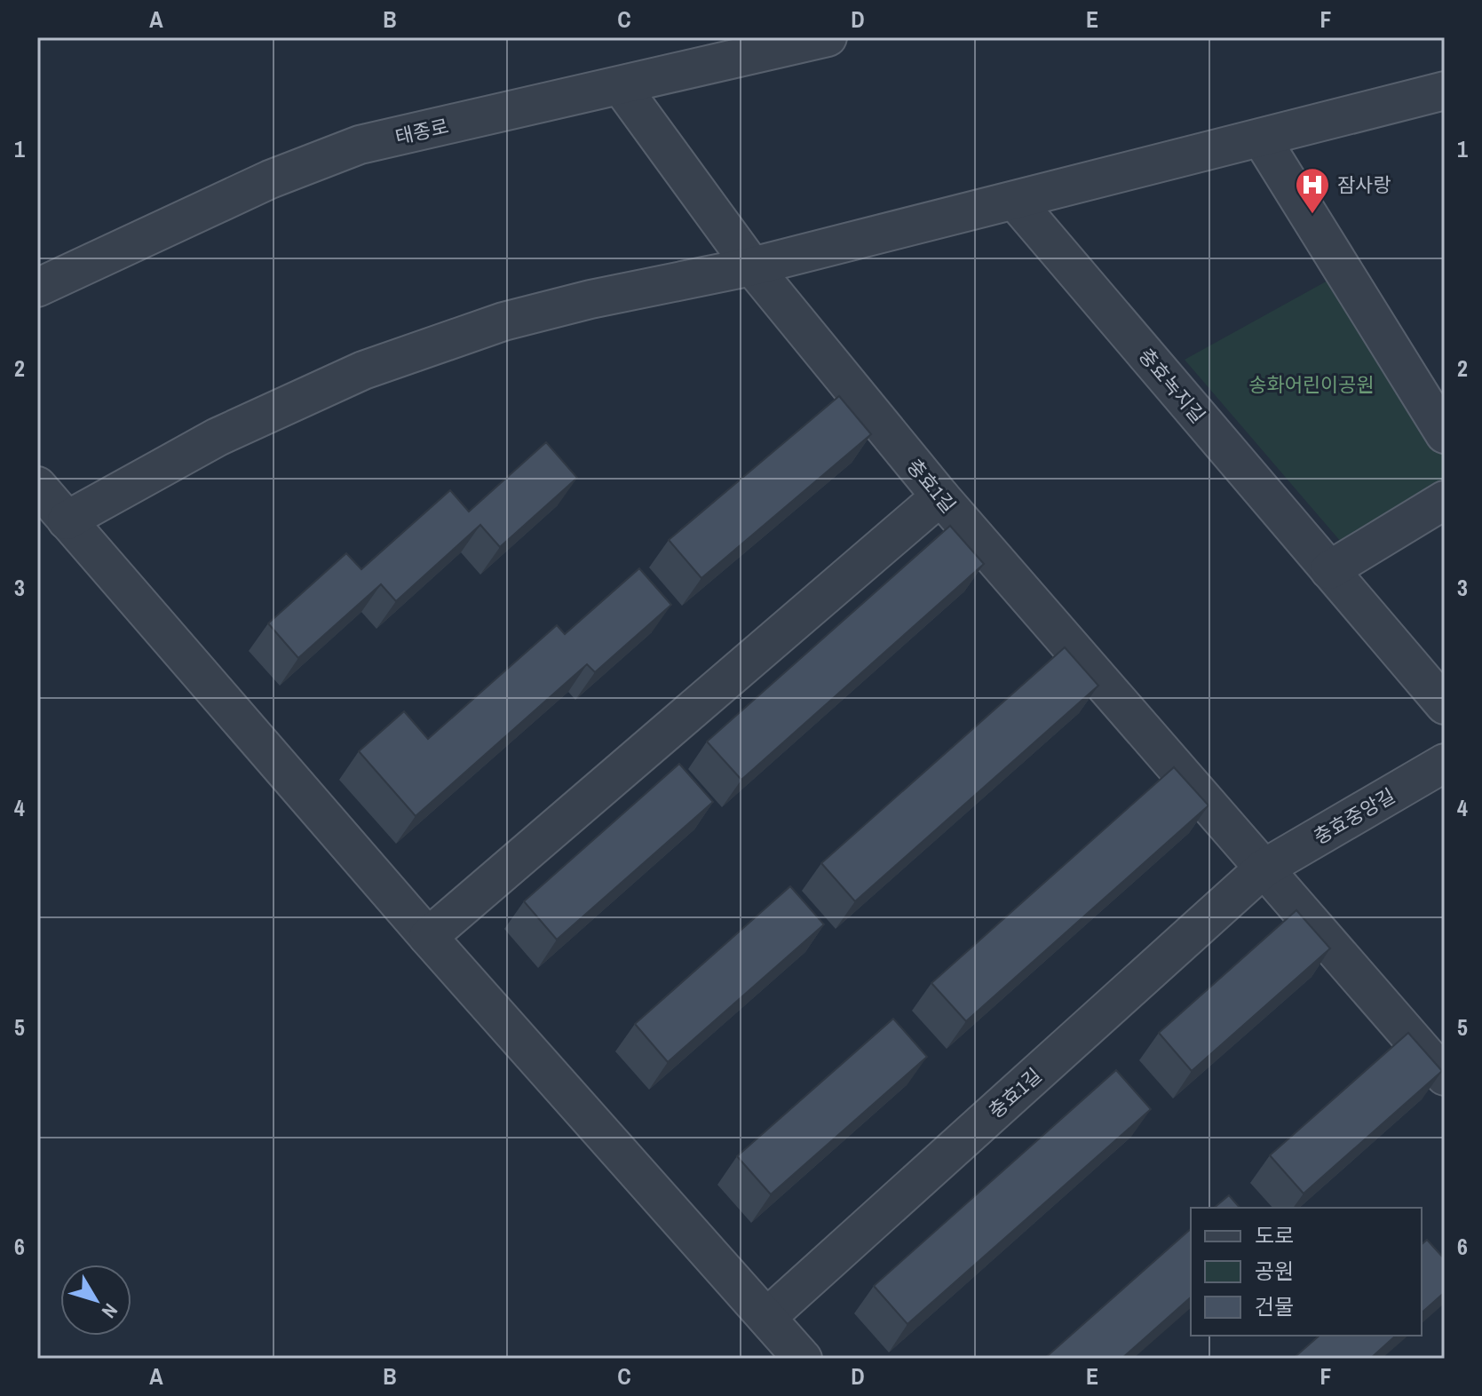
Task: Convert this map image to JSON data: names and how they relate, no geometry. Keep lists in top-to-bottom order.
{
  "streets": {
    "street": [
      "태종로",
      "충효녹지길",
      "충효1길",
      "충효중앙길"
    ]
  },
  "crossings": [
    ["태종로", "충효1길"],
    ["충효1길", "충효중앙길"]
  ],
  "parks": ["송화어린이공원"],
  "places": {
    "hospital": ["잠사랑"]
  },
  "legend": ["도로", "공원", "건물"],
  "north": "bottom right",
  "grid": {
    "columns": [
      "A",
      "B",
      "C",
      "D",
      "E",
      "F"
    ],
    "rows": [
      "1",
      "2",
      "3",
      "4",
      "5",
      "6"
    ]
  }
}
